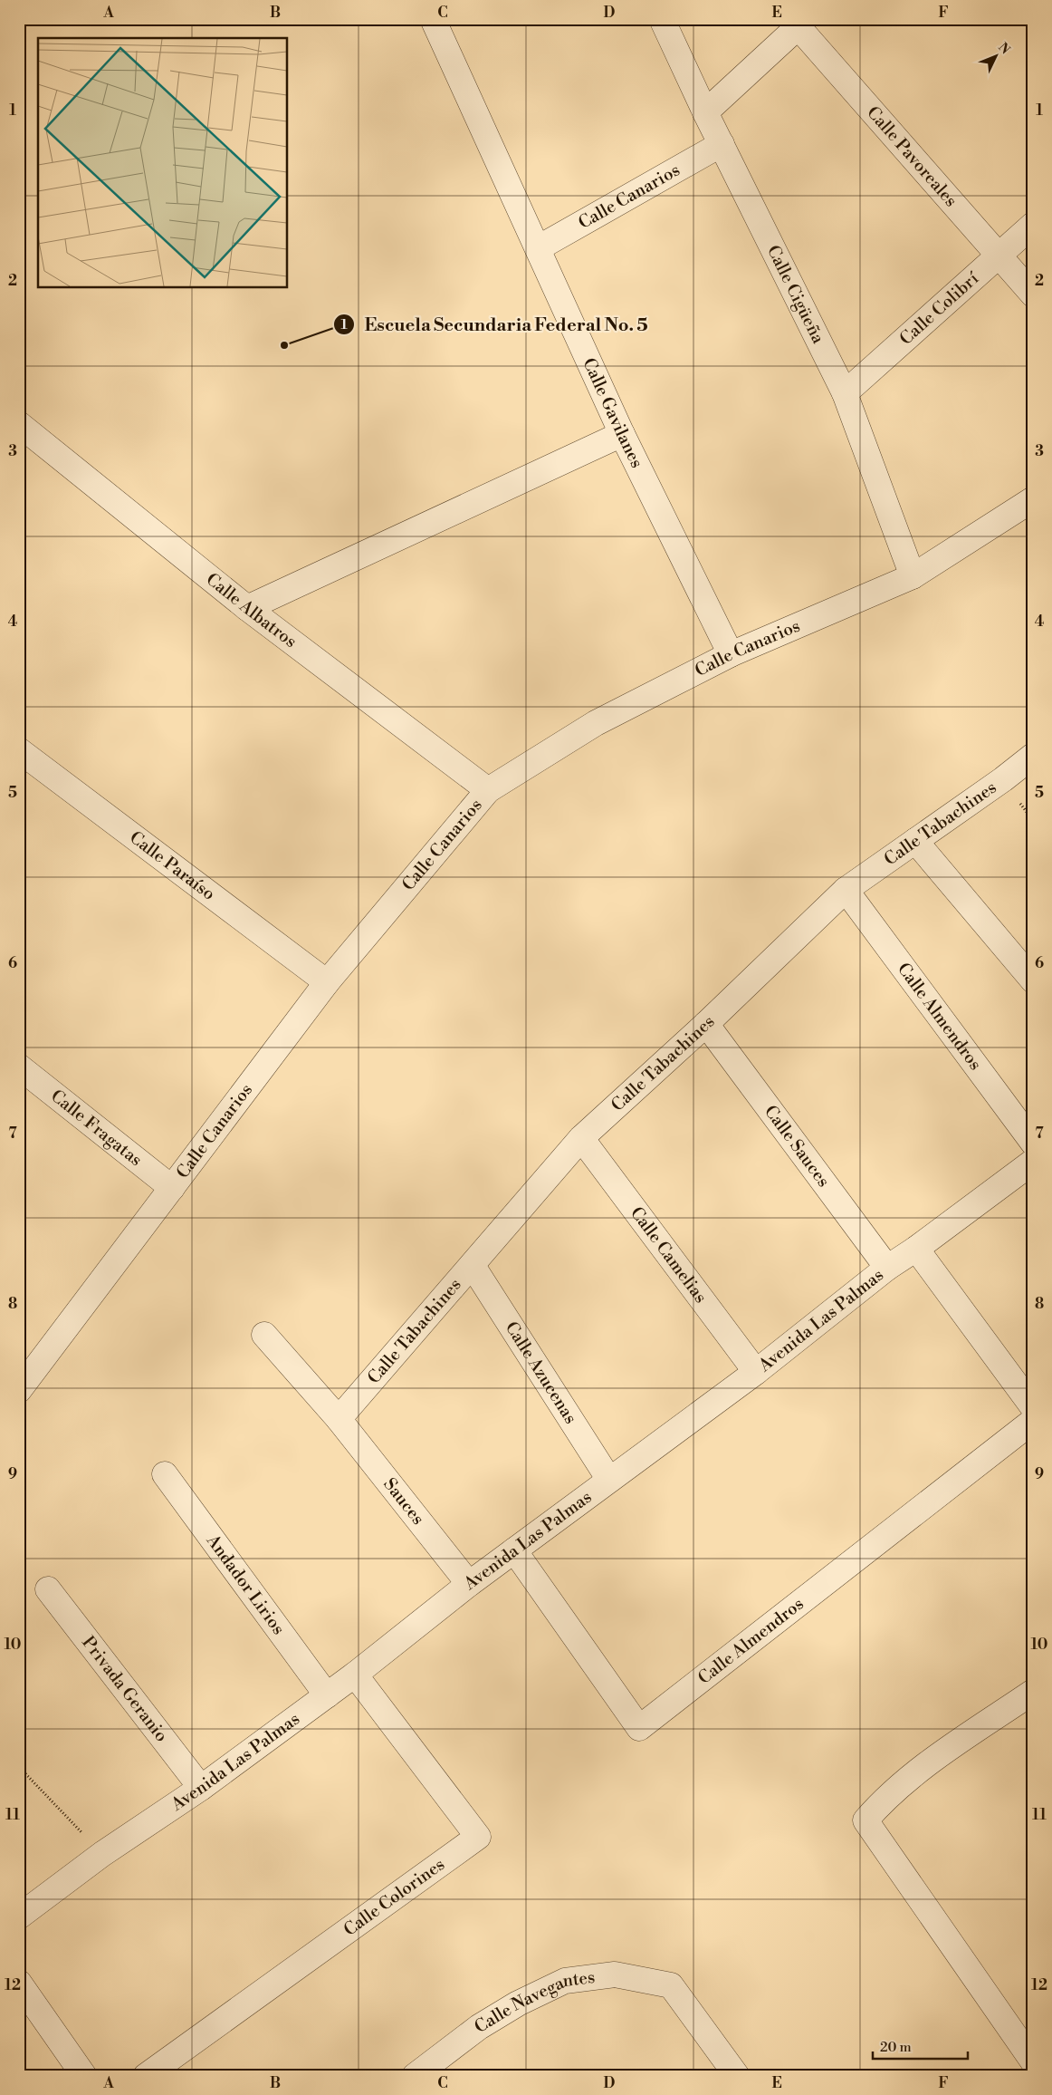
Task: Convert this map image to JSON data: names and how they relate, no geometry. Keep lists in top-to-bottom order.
{
  "streets": {
    "street": [
      "Calle Pavoreales",
      "Calle Canarios",
      "Calle Cigüeña",
      "Calle Colibrí",
      "Calle Gavilanes",
      "Calle Albatros",
      "Calle Tabachines",
      "Calle Paraíso",
      "Calle Almendros",
      "Calle Fragatas",
      "Calle Sauces",
      "Calle Camelias",
      "Avenida Las Palmas",
      "Calle Azucenas",
      "Sauces",
      "Andador Lirios",
      "Privada Geranio",
      "Calle Colorines",
      "Calle Navegantes"
    ]
  },
  "crossings": [
    ["Calle Pavoreales", "Calle Colibrí"],
    ["Calle Canarios", "Calle Cigüeña"],
    ["Calle Canarios", "Calle Gavilanes"],
    ["Calle Canarios", "Calle Albatros"],
    ["Calle Canarios", "Calle Paraíso"],
    ["Calle Canarios", "Calle Fragatas"],
    ["Calle Cigüeña", "Calle Colibrí"],
    ["Calle Tabachines", "Calle Almendros"],
    ["Calle Tabachines", "Calle Sauces"],
    ["Calle Tabachines", "Calle Camelias"],
    ["Calle Tabachines", "Calle Azucenas"],
    ["Calle Tabachines", "Sauces"],
    ["Calle Almendros", "Avenida Las Palmas"],
    ["Calle Sauces", "Avenida Las Palmas"],
    ["Calle Camelias", "Avenida Las Palmas"],
    ["Avenida Las Palmas", "Calle Azucenas"],
    ["Avenida Las Palmas", "Sauces"],
    ["Avenida Las Palmas", "Andador Lirios"],
    ["Avenida Las Palmas", "Privada Geranio"],
    ["Avenida Las Palmas", "Calle Colorines"]
  ],
  "places": ["Escuela Secundaria Federal No. 5"],
  "scale_bar": "20 m",
  "north": "top right",
  "grid": {
    "columns": [
      "A",
      "B",
      "C",
      "D",
      "E",
      "F"
    ],
    "rows": [
      "1",
      "2",
      "3",
      "4",
      "5",
      "6",
      "7",
      "8",
      "9",
      "10",
      "11",
      "12"
    ]
  }
}
